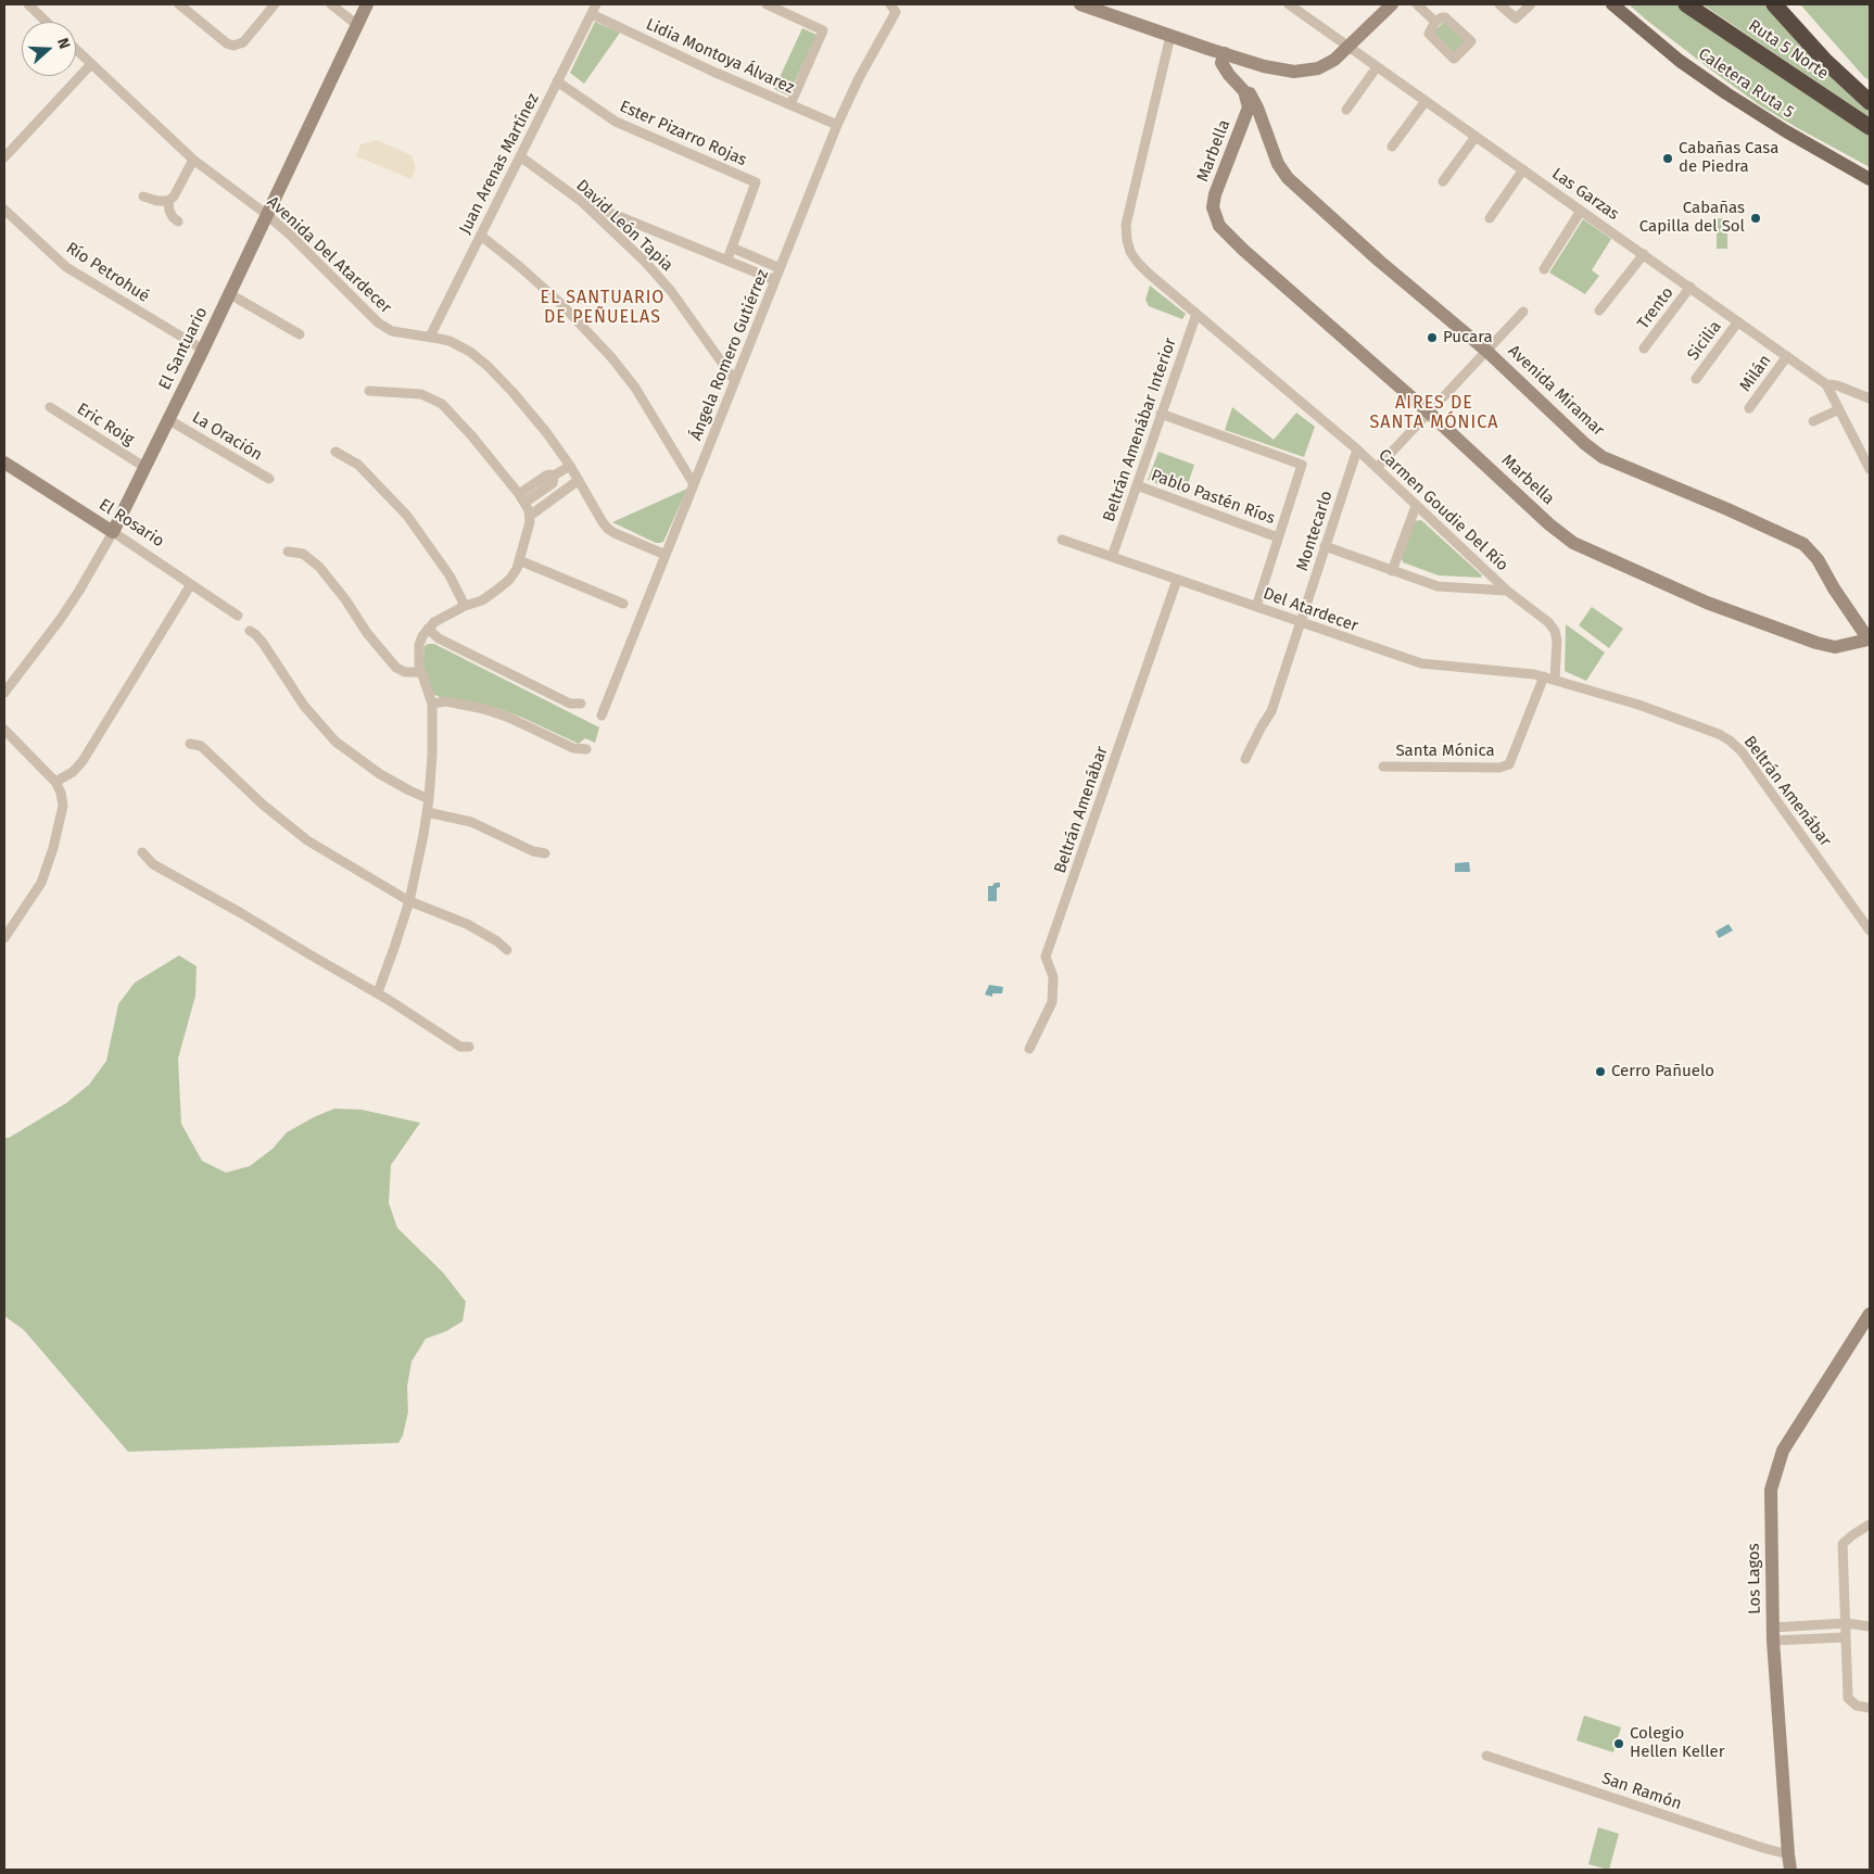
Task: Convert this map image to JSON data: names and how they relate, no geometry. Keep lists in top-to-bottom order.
{
  "streets": {
    "highway": ["Ruta 5 Norte"],
    "main road": ["Caletera Ruta 5"],
    "street": [
      "Lidia Montoya Álvarez",
      "Ester Pizarro Rojas",
      "Marbella",
      "Juan Arenas Martínez",
      "Las Garzas",
      "David León Tapia",
      "Avenida Del Atardecer",
      "Río Petrohué",
      "Trento",
      "Sicilia",
      "El Santuario",
      "Ángela Romero Gutiérrez",
      "Milán",
      "Avenida Miramar",
      "Eric Roig",
      "Beltrán Amenábar Interior",
      "La Oración",
      "Pablo Pastén Ríos",
      "Carmen Goudie Del Río",
      "El Rosario",
      "Montecarlo",
      "Del Atardecer",
      "Santa Mónica",
      "Beltrán Amenábar",
      "Los Lagos",
      "San Ramón"
    ]
  },
  "crossings": [
    ["Lidia Montoya Álvarez", "Juan Arenas Martínez"],
    ["Lidia Montoya Álvarez", "Ángela Romero Gutiérrez"],
    ["Ester Pizarro Rojas", "Juan Arenas Martínez"],
    ["Marbella", "Avenida Miramar"],
    ["Juan Arenas Martínez", "David León Tapia"],
    ["Juan Arenas Martínez", "Avenida Del Atardecer"],
    ["Las Garzas", "Trento"],
    ["Las Garzas", "Sicilia"],
    ["Las Garzas", "Milán"],
    ["David León Tapia", "Ángela Romero Gutiérrez"],
    ["Avenida Del Atardecer", "El Santuario"],
    ["Avenida Del Atardecer", "Ángela Romero Gutiérrez"],
    ["Río Petrohué", "El Santuario"],
    ["El Santuario", "Eric Roig"],
    ["El Santuario", "La Oración"],
    ["El Santuario", "El Rosario"],
    ["Beltrán Amenábar Interior", "Pablo Pastén Ríos"],
    ["Beltrán Amenábar Interior", "Carmen Goudie Del Río"],
    ["Beltrán Amenábar Interior", "Del Atardecer"],
    ["Carmen Goudie Del Río", "Montecarlo"],
    ["Carmen Goudie Del Río", "Del Atardecer"],
    ["Carmen Goudie Del Río", "Beltrán Amenábar"],
    ["Montecarlo", "Del Atardecer"],
    ["Del Atardecer", "Santa Mónica"],
    ["Del Atardecer", "Beltrán Amenábar"],
    ["Los Lagos", "San Ramón"]
  ],
  "districts": ["EL SANTUARIO DE PEÑUELAS", "AIRES DE SANTA MÓNICA"],
  "places": [
    "Cabañas Casa de Piedra",
    "Cabañas Capilla del Sol",
    "Pucara",
    "Cerro Pañuelo",
    "Colegio Hellen Keller"
  ],
  "north": "right"
}
